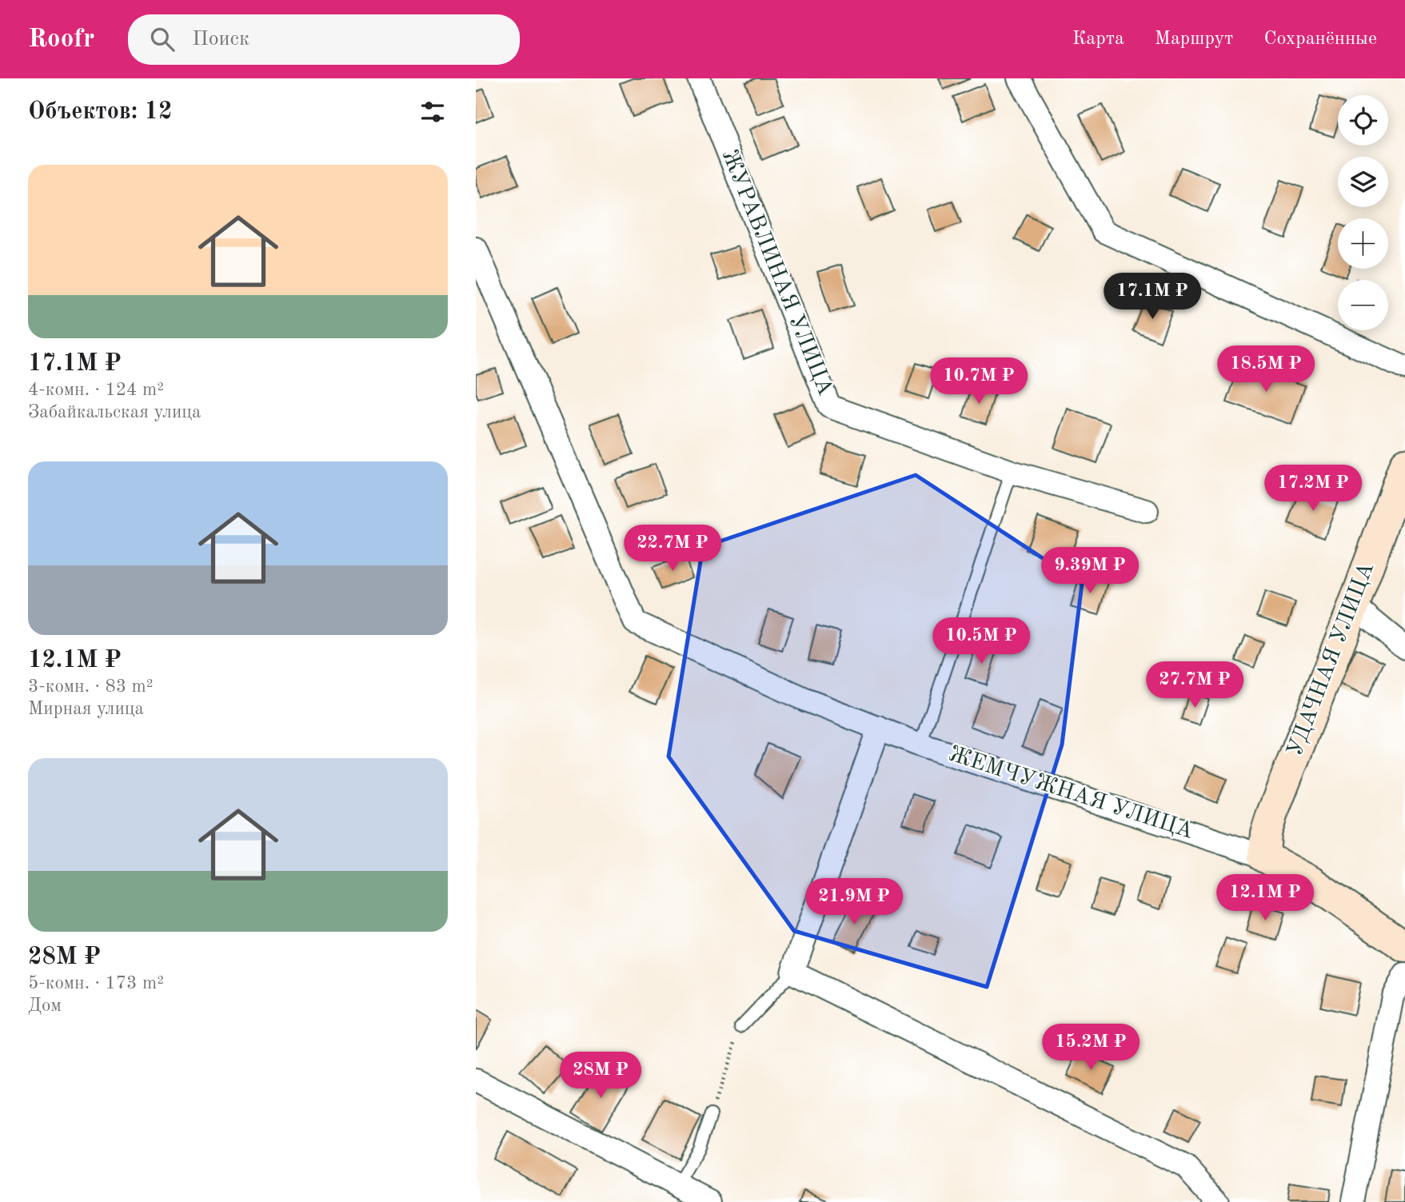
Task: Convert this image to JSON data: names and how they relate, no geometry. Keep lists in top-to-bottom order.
{
  "streets": {
    "street": ["ЖУРАВЛИНАЯ УЛИЦА", "УДАЧНАЯ УЛИЦА", "ЖЕМЧУЖНАЯ УЛИЦА"]
  },
  "crossings": [
    ["УДАЧНАЯ УЛИЦА", "ЖЕМЧУЖНАЯ УЛИЦА"]
  ],
  "page": {
    "header": "Roofr",
    "search": "Поиск",
    "nav": ["Карта", "Маршрут", "Сохранённые"],
    "heading": "Объектов: 12",
    "map_buttons": ["+", "−"],
    "list": [
      {
        "name": "17.1M ₽",
        "note": "4-комн. · 124 m² · Забайкальская улица"
      },
      {
        "name": "12.1M ₽",
        "note": "3-комн. · 83 m² · Мирная улица"
      },
      {
        "name": "28M ₽",
        "note": "5-комн. · 173 m² · Дом"
      }
    ],
    "price": [
      "17.1M ₽",
      "18.5M ₽",
      "10.7M ₽",
      "17.2M ₽",
      "22.7M ₽",
      "9.39M ₽",
      "10.5M ₽",
      "27.7M ₽",
      "12.1M ₽",
      "21.9M ₽",
      "15.2M ₽",
      "28M ₽"
    ]
  }
}
